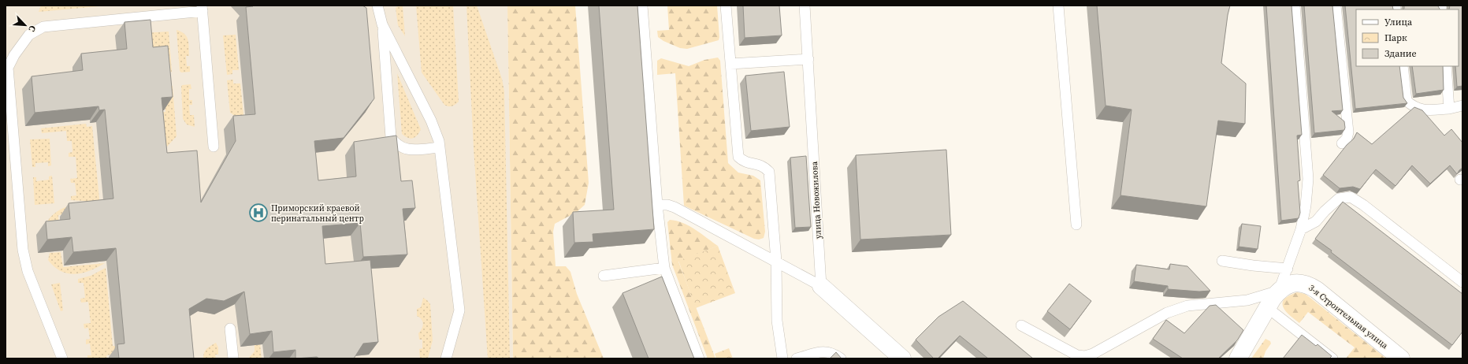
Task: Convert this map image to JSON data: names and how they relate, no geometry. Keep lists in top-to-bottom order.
{
  "streets": {
    "street": ["3-я Строительная улица"],
    "lane": ["улица Новожилова"]
  },
  "places": {
    "hospital": ["Приморский краевой перинатальный центр"]
  },
  "legend": ["Улица", "Парк", "Здание"],
  "north": "bottom right"
}
